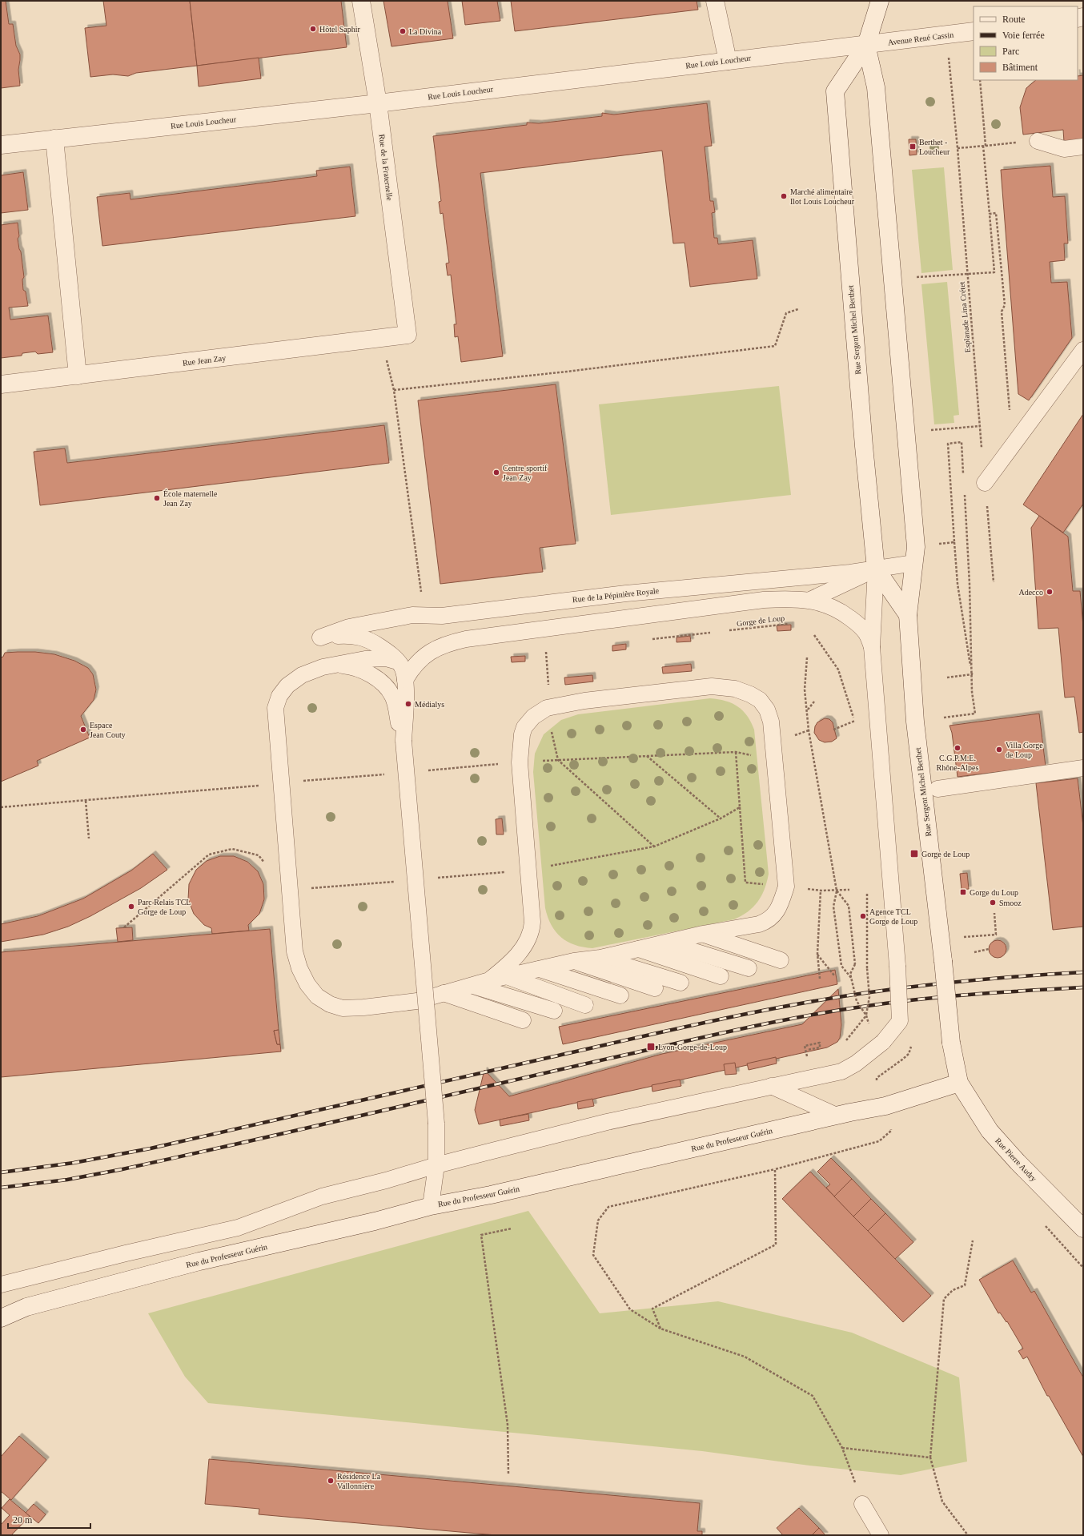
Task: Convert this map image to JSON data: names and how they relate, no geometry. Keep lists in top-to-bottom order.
{
  "streets": {
    "main road": [
      "Avenue René Cassin",
      "Rue Louis Loucheur",
      "Rue de la Fraternelle",
      "Rue Sergent Michel Berthet",
      "Rue Jean Zay",
      "Rue du Professeur Guérin",
      "Rue Pierre Audry"
    ],
    "lane": ["Rue de la Pépinière Royale"],
    "path": ["Esplanade Lina Crétet", "Gorge de Loup"]
  },
  "crossings": [
    ["Avenue René Cassin", "Rue Louis Loucheur"],
    ["Avenue René Cassin", "Rue Sergent Michel Berthet"],
    ["Rue Louis Loucheur", "Rue de la Fraternelle"],
    ["Rue Louis Loucheur", "Rue Sergent Michel Berthet"],
    ["Rue de la Fraternelle", "Rue Jean Zay"],
    ["Rue Sergent Michel Berthet", "Rue de la Pépinière Royale"],
    ["Rue Sergent Michel Berthet", "Rue du Professeur Guérin"],
    ["Rue Sergent Michel Berthet", "Rue Pierre Audry"],
    ["Rue du Professeur Guérin", "Rue Pierre Audry"]
  ],
  "places": {
    "other": [
      "Hôtel Saphir",
      "La Divina",
      "Marché alimentaire Ilot Louis Loucheur",
      "Centre sportif Jean Zay",
      "École maternelle Jean Zay",
      "Adecco",
      "Médialys",
      "Espace Jean Couty",
      "C.G.P.M.E. Rhône-Alpes",
      "Villa Gorge de Loup",
      "Smooz",
      "Parc Relais TCL Gorge de Loup",
      "Agence TCL Gorge de Loup",
      "Résidence La Vallonnière"
    ],
    "transit": [
      "Berthet - Loucheur",
      "Gorge de Loup",
      "Gorge du Loup",
      "Lyon-Gorge-de-Loup"
    ]
  },
  "legend": [
    "Route",
    "Voie ferrée",
    "Parc",
    "Bâtiment"
  ],
  "scale_bar": "20 m"
}
